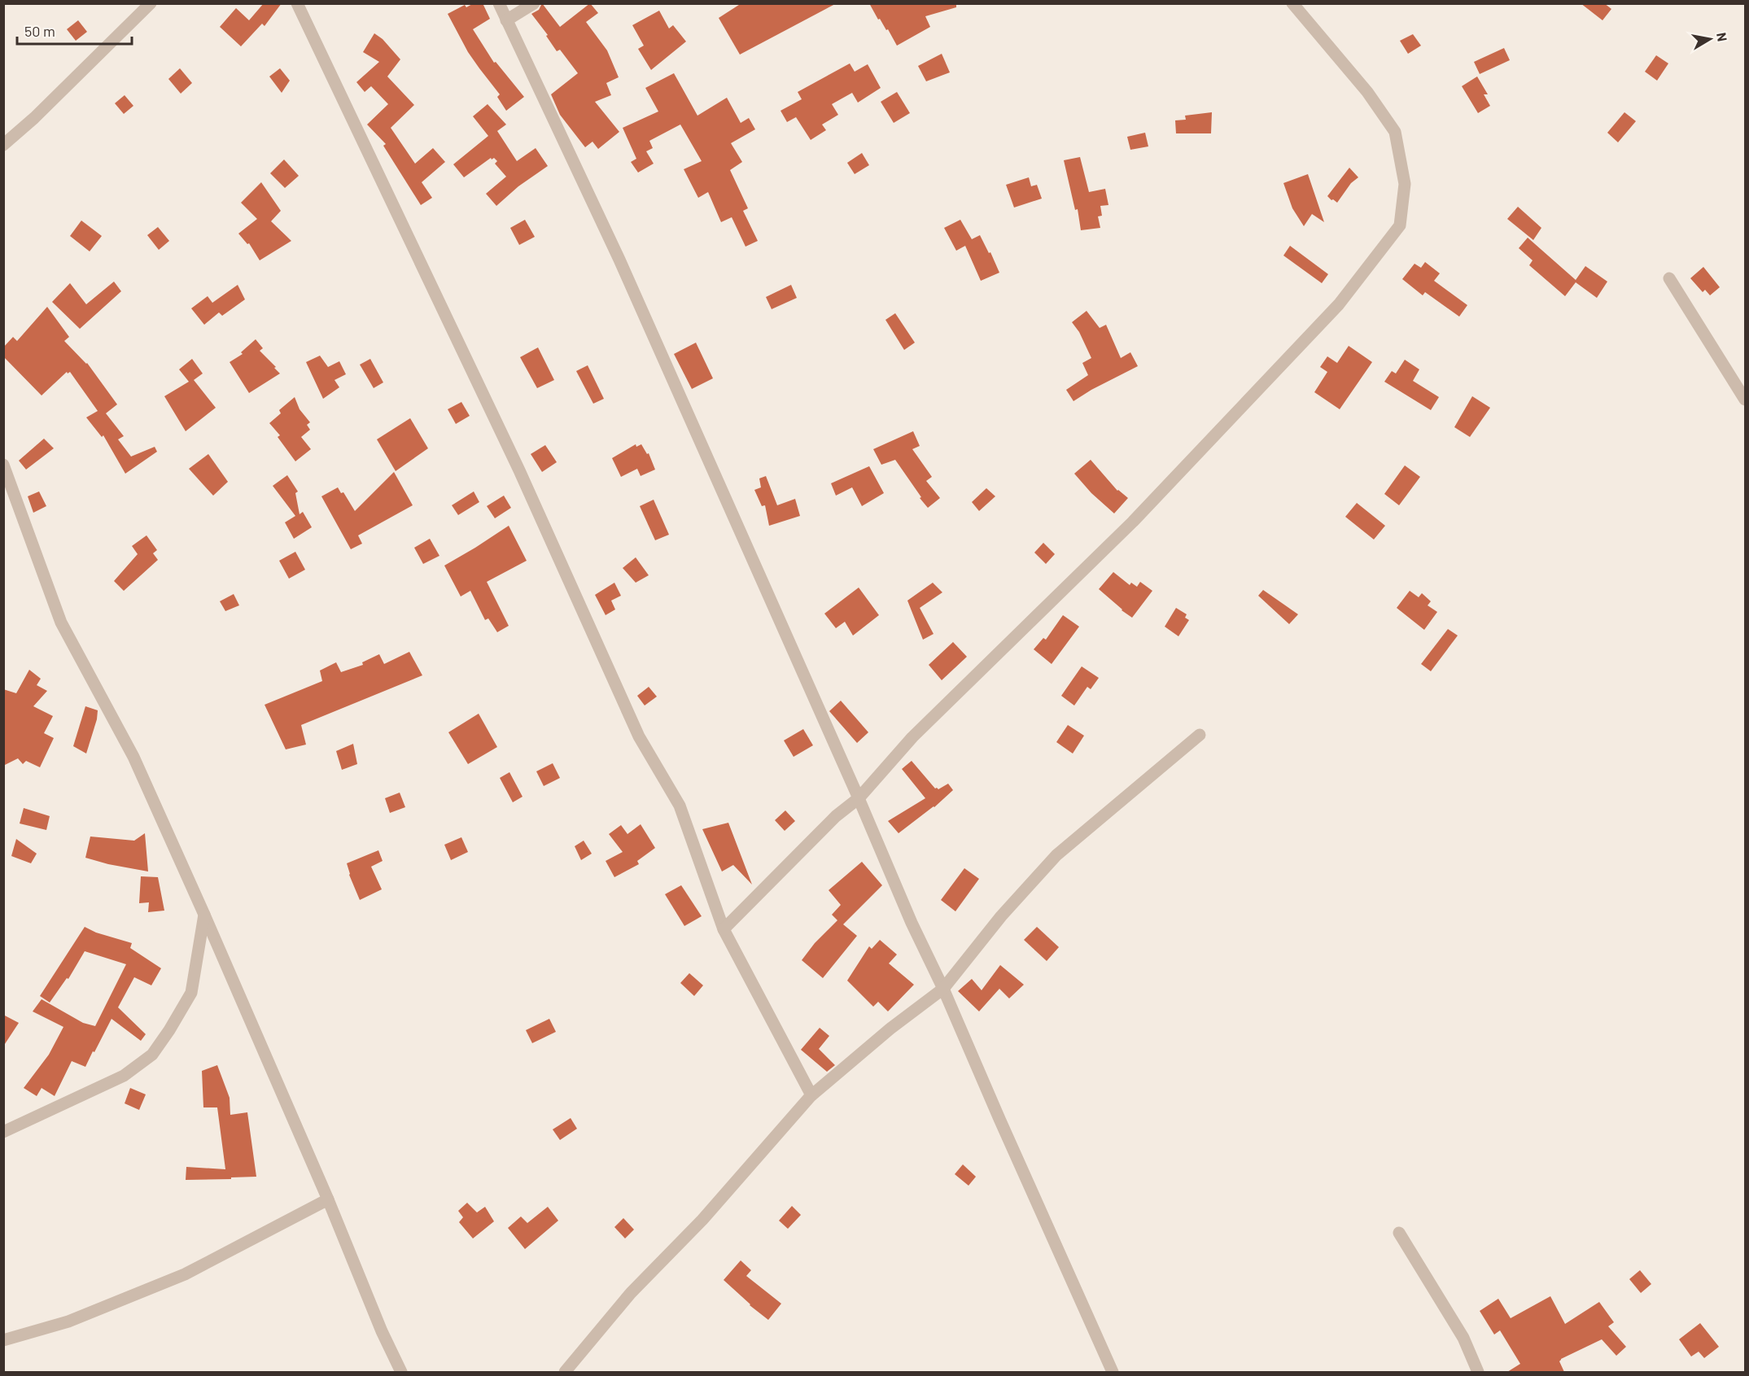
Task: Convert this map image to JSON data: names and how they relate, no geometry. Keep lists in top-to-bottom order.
{
  "scale_bar": "50 m",
  "north": "right"
}
